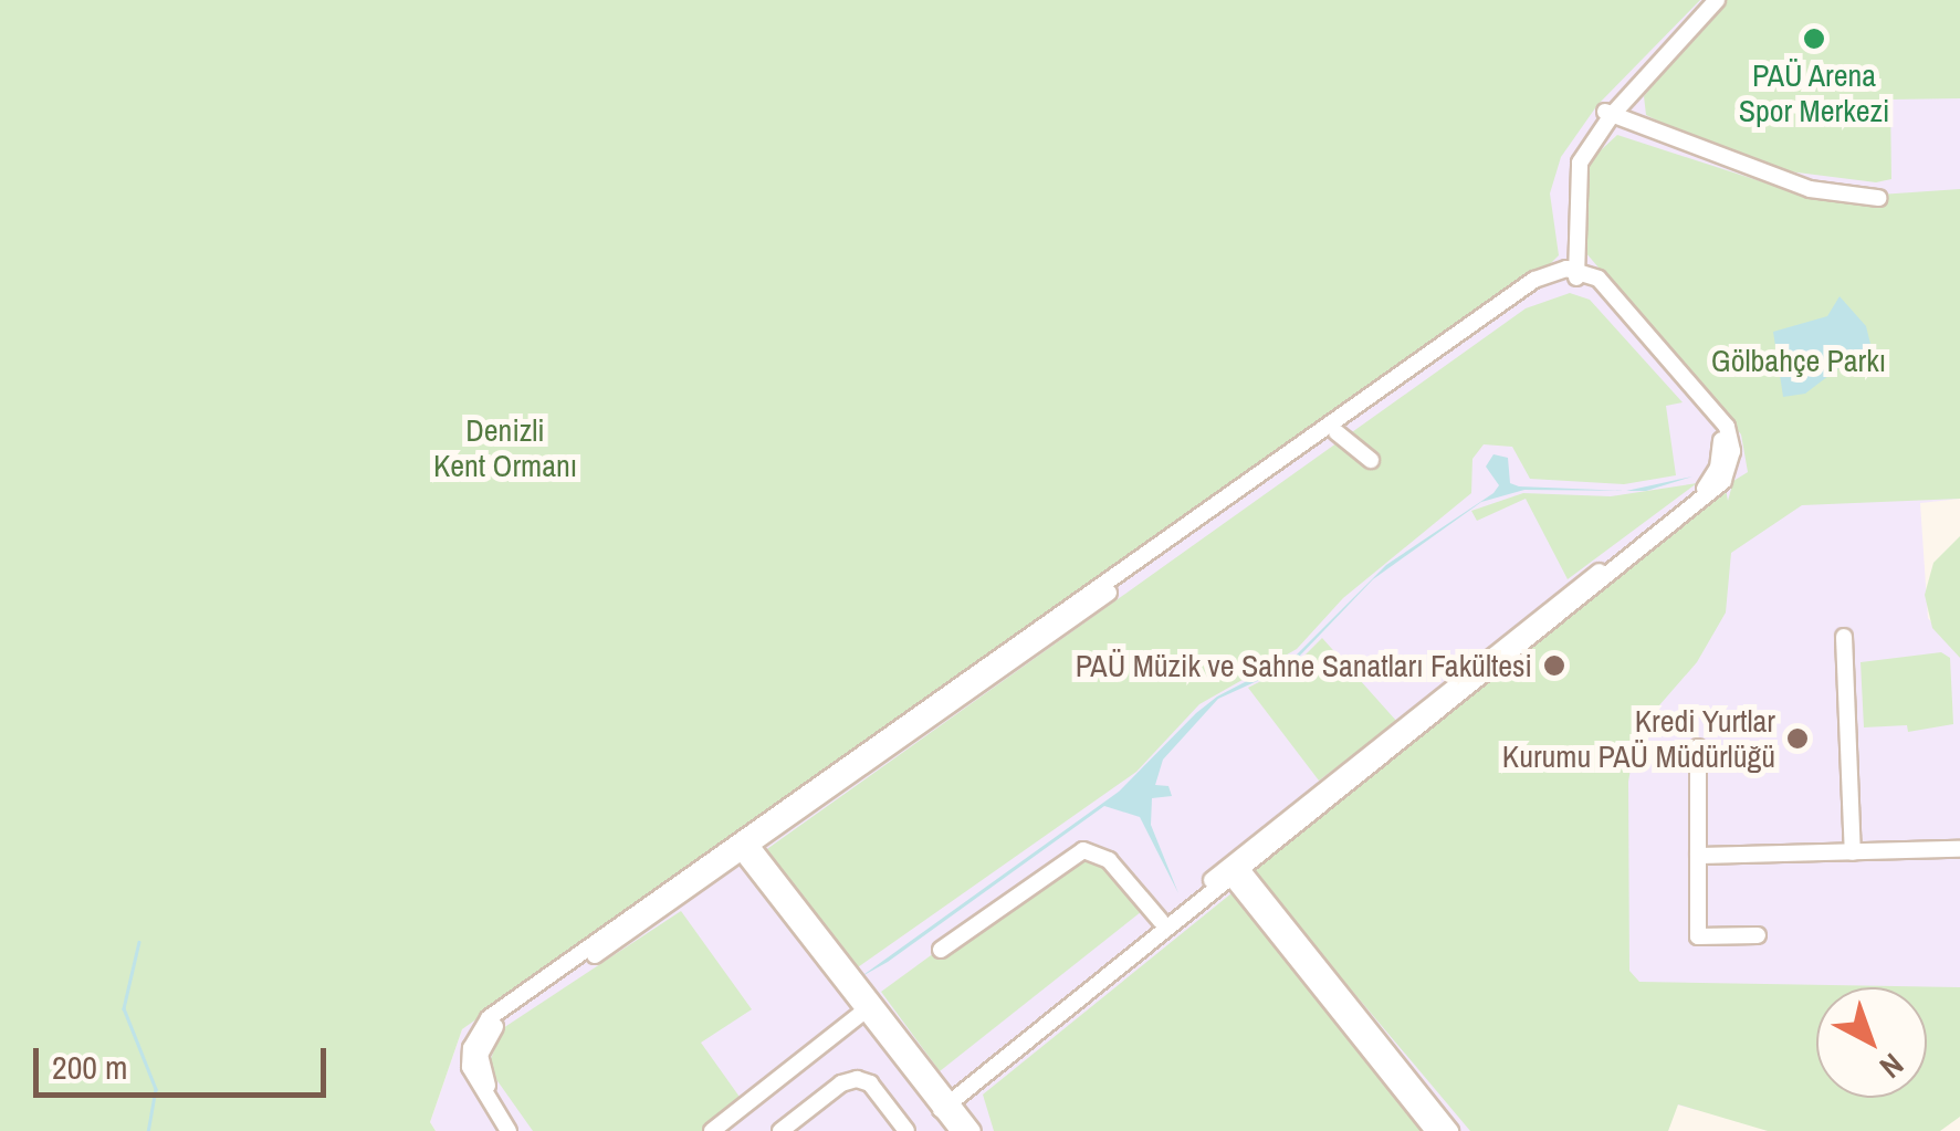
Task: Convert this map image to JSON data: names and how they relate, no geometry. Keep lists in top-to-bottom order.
{
  "parks": ["Gölbahçe Parkı", "Denizli Kent Ormanı"],
  "places": ["PAÜ Arena Spor Merkezi", "PAÜ Müzik ve Sahne Sanatları Fakültesi", "Kredi Yurtlar Kurumu PAÜ Müdürlüğü"],
  "scale_bar": "200 m",
  "north": "bottom right"
}
